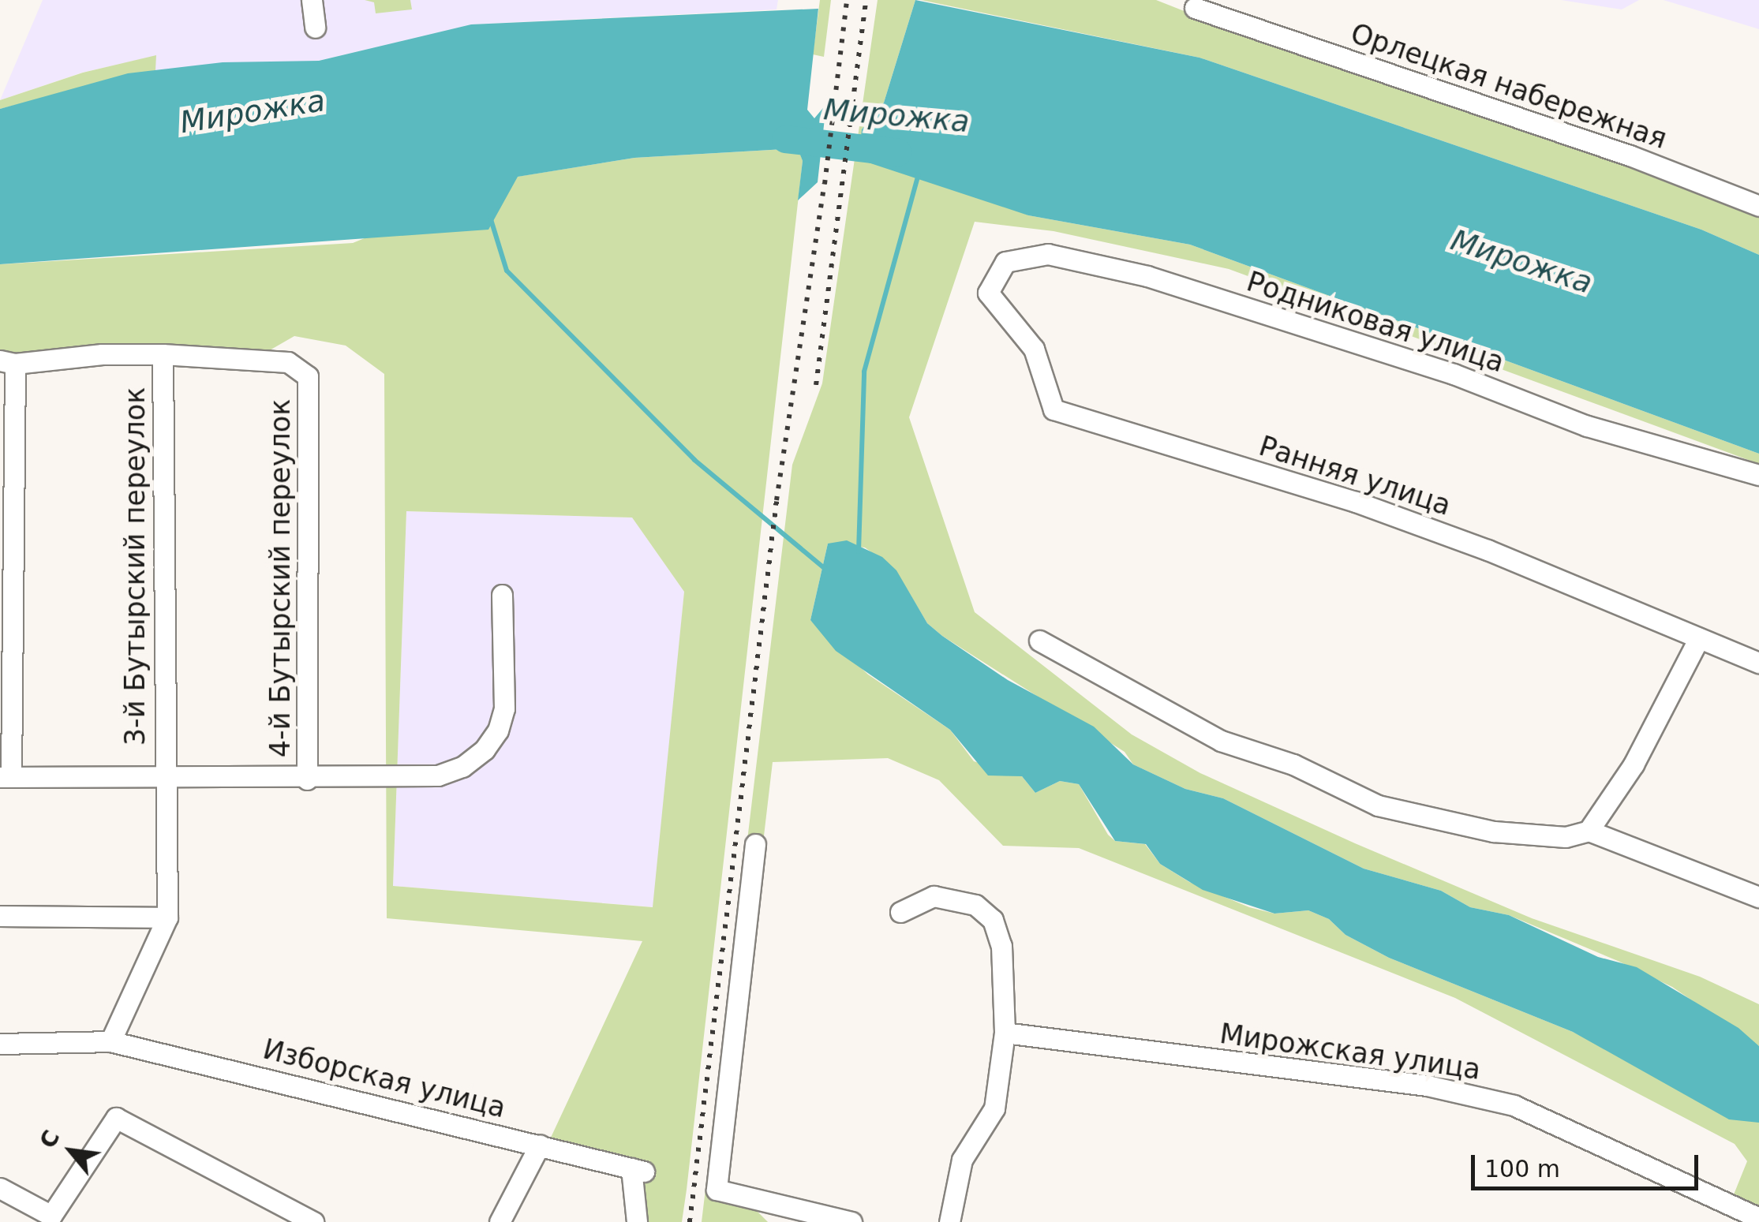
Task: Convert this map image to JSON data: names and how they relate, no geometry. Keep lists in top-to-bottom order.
{
  "streets": {
    "street": [
      "Орлецкая набережная",
      "Родниковая улица",
      "Ранняя улица",
      "3-й Бутырский переулок",
      "4-й Бутырский переулок",
      "Мирожская улица",
      "Изборская улица"
    ]
  },
  "crossings": [
    ["Родниковая улица", "Ранняя улица"],
    ["3-й Бутырский переулок", "4-й Бутырский переулок"]
  ],
  "water": ["Мирожка"],
  "scale_bar": "100 m",
  "north": "top left"
}
